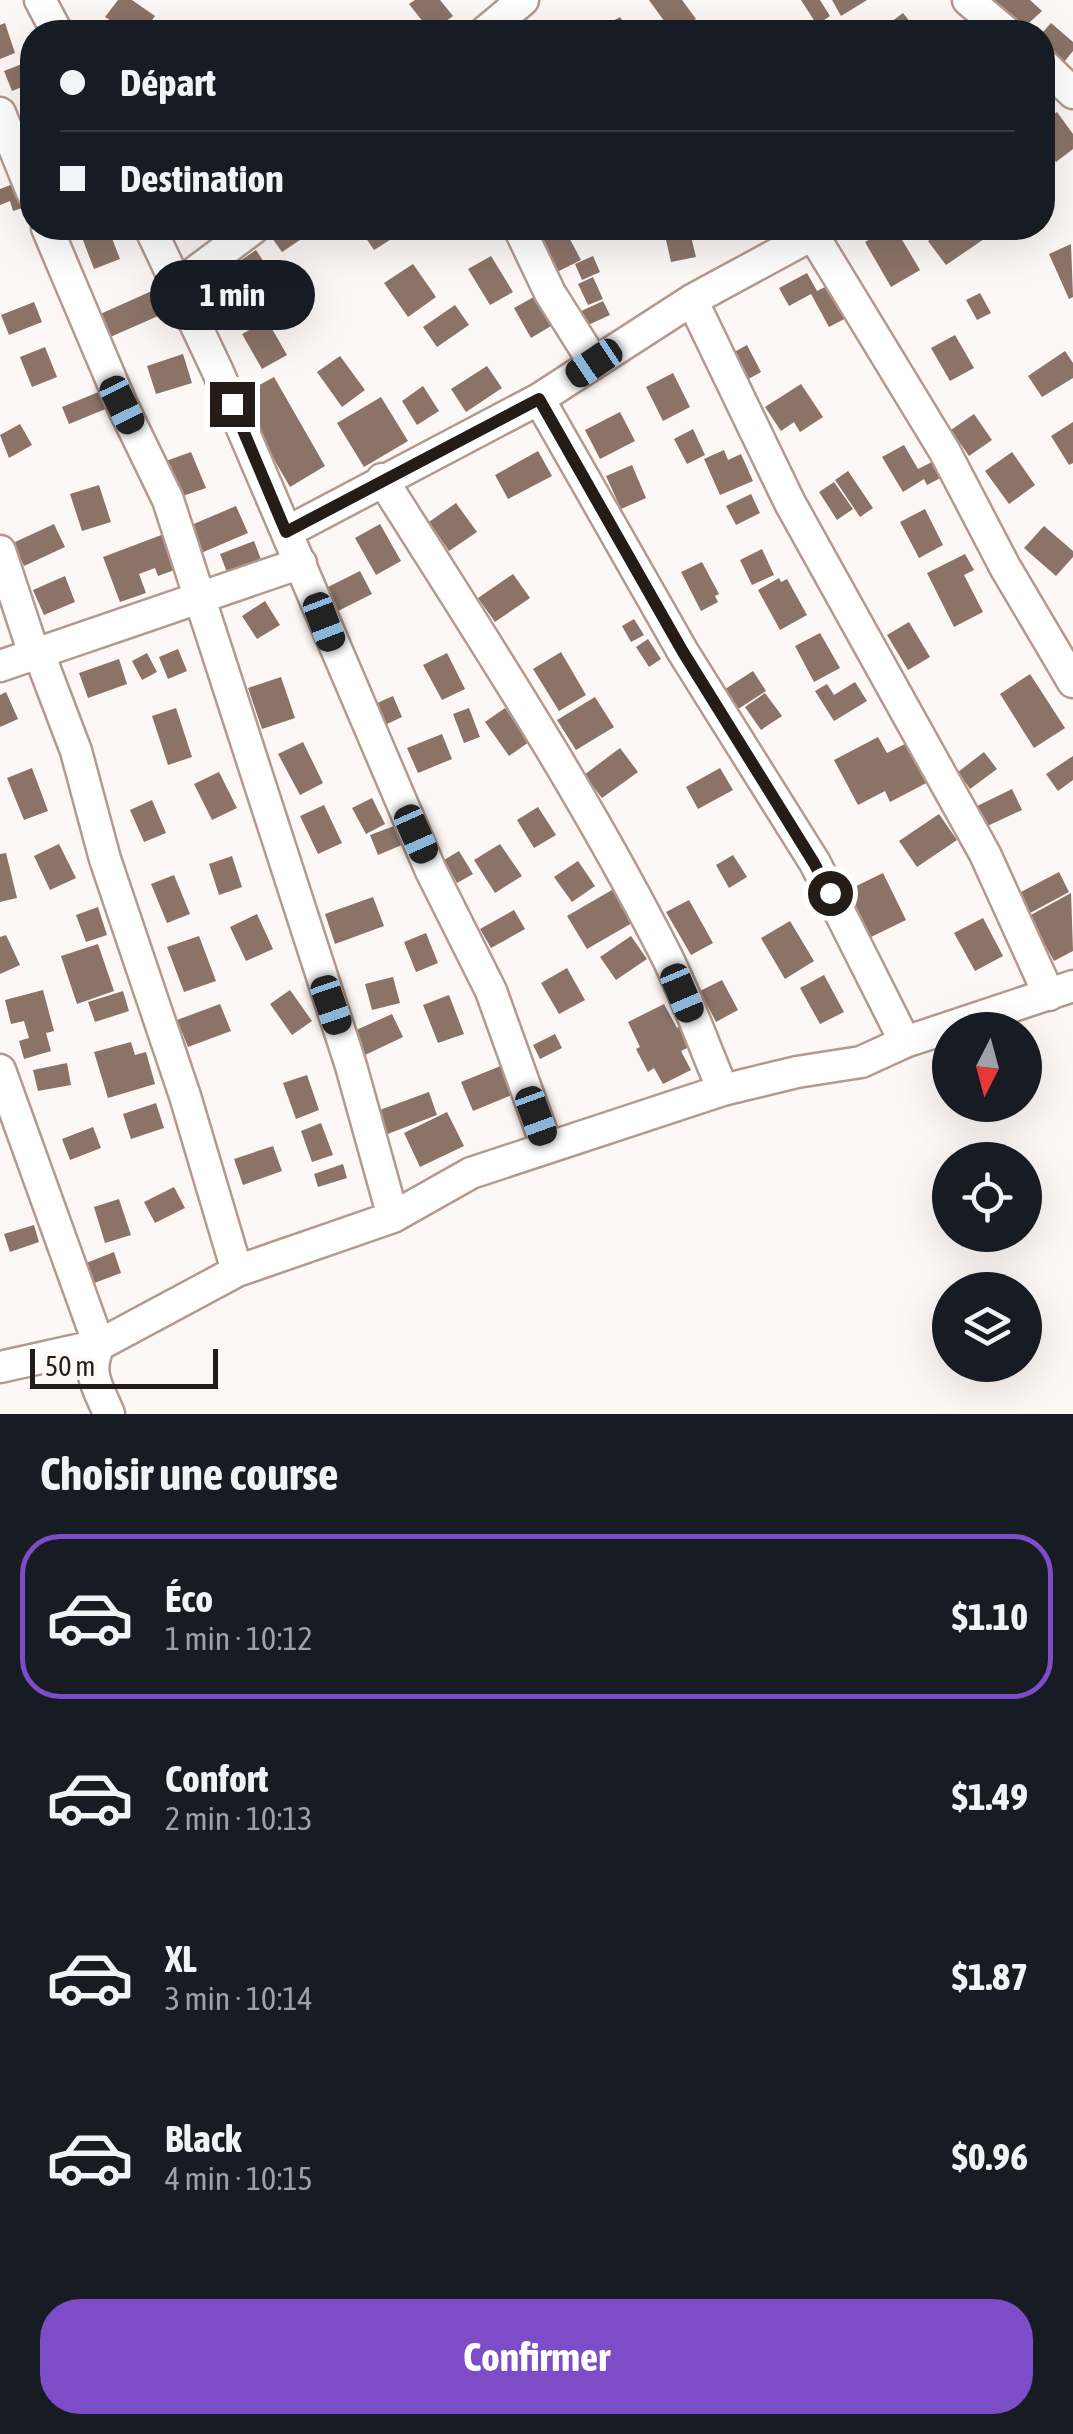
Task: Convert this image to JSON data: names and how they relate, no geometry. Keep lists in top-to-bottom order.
{
  "scale_bar": "50 m",
  "north": "bottom",
  "page": {
    "banner": ["Départ", "Destination"],
    "bubble": "1 min",
    "scale": "50 m",
    "heading": "Choisir une course",
    "list": [
      {
        "name": "Éco",
        "note": "1 min · 10:12",
        "value": "$1.10"
      },
      {
        "name": "Confort",
        "note": "2 min · 10:13",
        "value": "$1.49"
      },
      {
        "name": "XL",
        "note": "3 min · 10:14",
        "value": "$1.87"
      },
      {
        "name": "Black",
        "note": "4 min · 10:15",
        "value": "$0.96"
      }
    ],
    "buttons": "Confirmer"
  }
}
